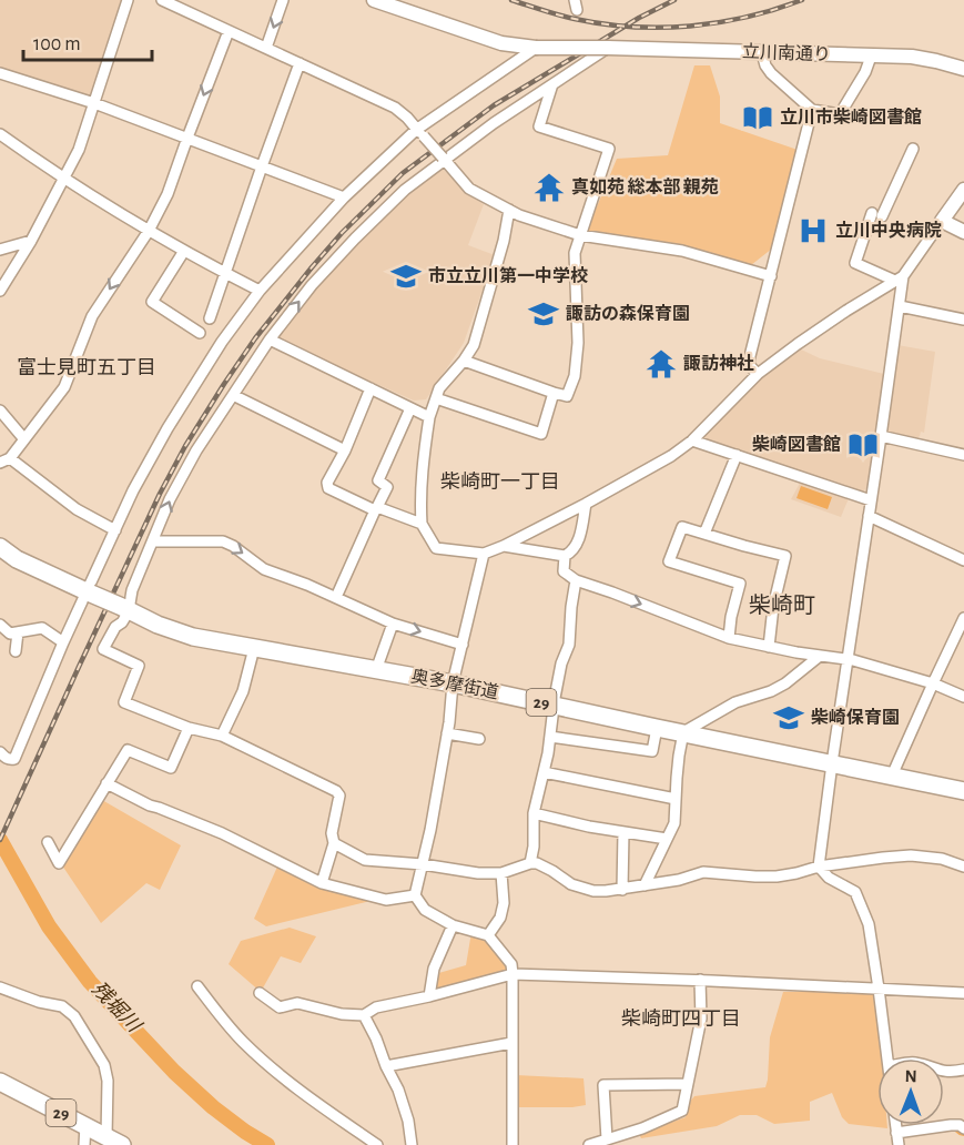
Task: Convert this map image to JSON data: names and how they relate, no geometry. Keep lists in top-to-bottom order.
{
  "streets": {
    "main road": ["奥多摩街道", "29"],
    "street": ["立川南通り"]
  },
  "districts": [
    "富士見町五丁目",
    "柴崎町一丁目",
    "柴崎町",
    "柴崎町四丁目"
  ],
  "water": ["残堀川"],
  "places": {
    "library": ["立川市柴崎図書館", "柴崎図書館"],
    "temple": ["真如苑 総本部 親苑", "諏訪神社"],
    "hospital": ["立川中央病院"],
    "school or university": ["市立立川第一中学校", "諏訪の森保育園", "柴崎保育園"]
  },
  "scale_bar": "100 m",
  "north": "top"
}
